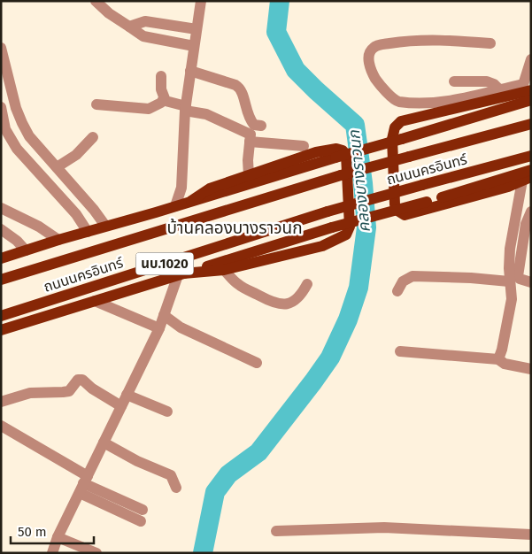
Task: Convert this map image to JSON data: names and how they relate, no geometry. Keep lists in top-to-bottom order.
{
  "streets": {
    "main road": ["ถนนนครอินทร์", "นบ.1020"]
  },
  "districts": ["บ้านคลองบางราวนก"],
  "water": ["คลองบางราวนก"],
  "scale_bar": "50 m"
}
